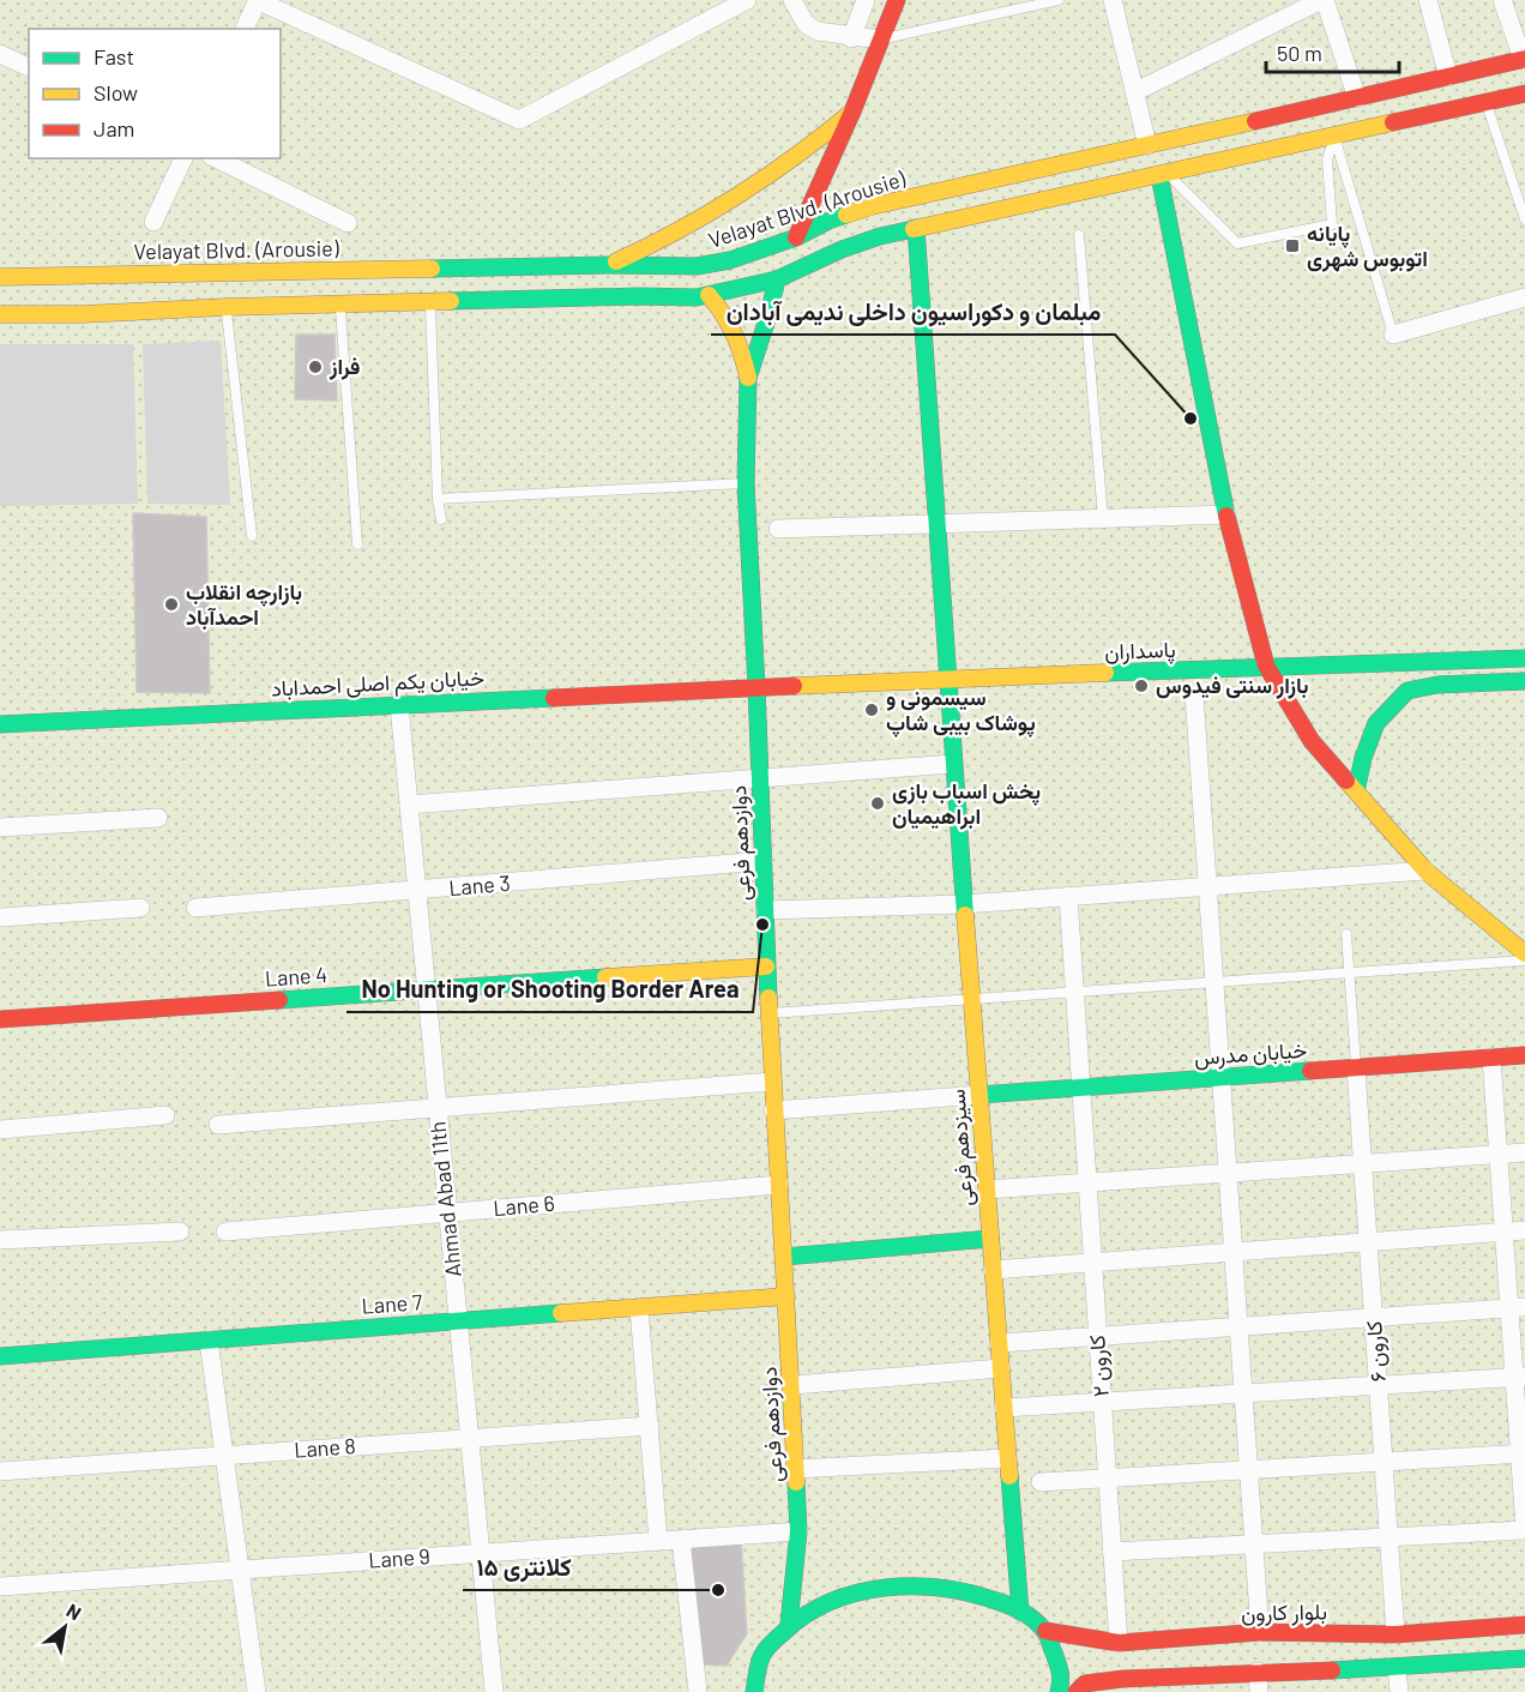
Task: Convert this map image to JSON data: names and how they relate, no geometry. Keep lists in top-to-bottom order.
{
  "streets": {
    "street": [
      "Velayat Blvd. (Arousie)",
      "پاسداران",
      "خیابان یکم اصلی احمداباد",
      "دوازدهم فرعی",
      "Lane 3",
      "Lane 4",
      "خیابان مدرس",
      "سیزدهم فرعی",
      "Ahmad Abad 11th",
      "Lane 6",
      "Lane 7",
      "کارون ۶",
      "کارون ۲",
      "Lane 8",
      "Lane 9",
      "بلوار کارون"
    ]
  },
  "crossings": [
    ["Velayat Blvd. (Arousie)", "دوازدهم فرعی"],
    ["پاسداران", "خیابان یکم اصلی احمداباد"],
    ["پاسداران", "دوازدهم فرعی"],
    ["پاسداران", "سیزدهم فرعی"],
    ["خیابان یکم اصلی احمداباد", "دوازدهم فرعی"],
    ["خیابان یکم اصلی احمداباد", "Ahmad Abad 11th"],
    ["دوازدهم فرعی", "Lane 3"],
    ["دوازدهم فرعی", "Lane 4"],
    ["دوازدهم فرعی", "Lane 6"],
    ["دوازدهم فرعی", "Lane 7"],
    ["دوازدهم فرعی", "Lane 9"],
    ["Lane 3", "Ahmad Abad 11th"],
    ["Lane 4", "Ahmad Abad 11th"],
    ["خیابان مدرس", "سیزدهم فرعی"],
    ["خیابان مدرس", "کارون ۶"],
    ["خیابان مدرس", "کارون ۲"],
    ["Ahmad Abad 11th", "Lane 6"],
    ["Ahmad Abad 11th", "Lane 7"],
    ["Ahmad Abad 11th", "Lane 8"],
    ["Ahmad Abad 11th", "Lane 9"],
    ["کارون ۶", "بلوار کارون"],
    ["کارون ۲", "بلوار کارون"]
  ],
  "places": {
    "transit": ["پایانه اتوبوس شهری"],
    "other": [
      "فراز",
      "مبلمان و دکوراسیون داخلی ندیمی آبادان",
      "بازارچه انقلاب احمدآباد",
      "بازار سنتی فیدوس",
      "سیسمونی و پوشاک بیبی شاپ",
      "پخش اسباب بازی ابراهیمیان",
      "No Hunting or Shooting Border Area",
      "کلانتری ۱۵"
    ]
  },
  "legend": ["Fast", "Slow", "Jam"],
  "scale_bar": "50 m",
  "north": "top right"
}
